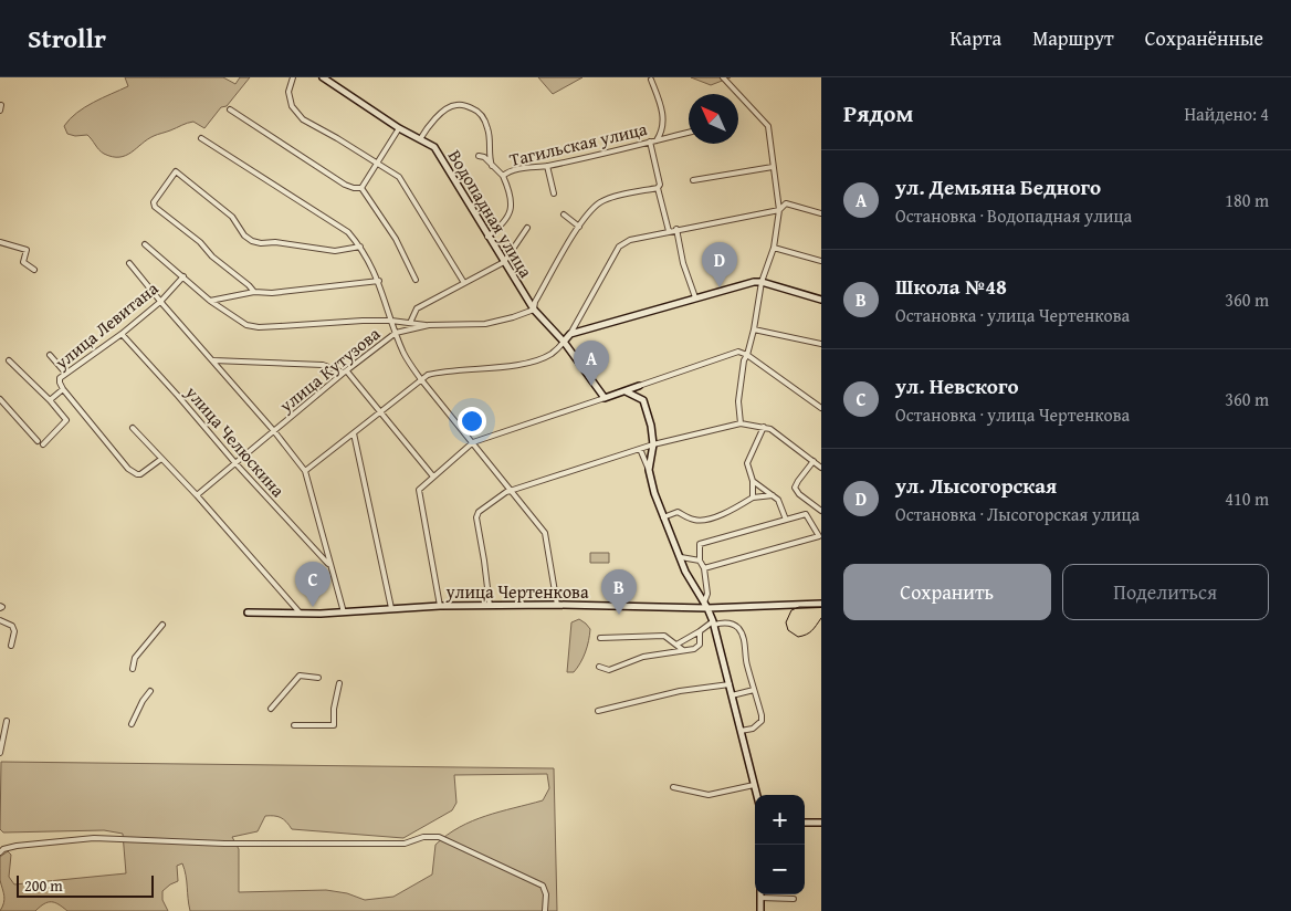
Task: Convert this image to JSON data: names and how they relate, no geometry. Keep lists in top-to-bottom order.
{
  "streets": {
    "street": [
      "Тагильская улица",
      "Водопадная улица",
      "улица Левитана",
      "улица Кутузова",
      "улица Челюскина",
      "улица Чертенкова"
    ]
  },
  "crossings": [
    ["Тагильская улица", "Водопадная улица"],
    ["Водопадная улица", "улица Кутузова"],
    ["улица Левитана", "улица Челюскина"],
    ["улица Кутузова", "улица Челюскина"]
  ],
  "scale_bar": "200 m",
  "north": "top left",
  "page": {
    "header": "Strollr",
    "nav": ["Карта", "Маршрут", "Сохранённые"],
    "heading": ["Рядом", "Найдено: 4"],
    "list": [
      {
        "mark": "A",
        "name": "ул. Демьяна Бедного",
        "note": "Остановка · Водопадная улица",
        "value": "180 m"
      },
      {
        "mark": "B",
        "name": "Школа №48",
        "note": "Остановка · улица Чертенкова",
        "value": "360 m"
      },
      {
        "mark": "C",
        "name": "ул. Невского",
        "note": "Остановка · улица Чертенкова",
        "value": "360 m"
      },
      {
        "mark": "D",
        "name": "ул. Лысогорская",
        "note": "Остановка · Лысогорская улица",
        "value": "410 m"
      }
    ],
    "pins": [
      "D",
      "A",
      "C",
      "B"
    ],
    "buttons": ["Сохранить", "Поделиться"],
    "map_buttons": ["+", "−"],
    "scale": "200 m"
  }
}
